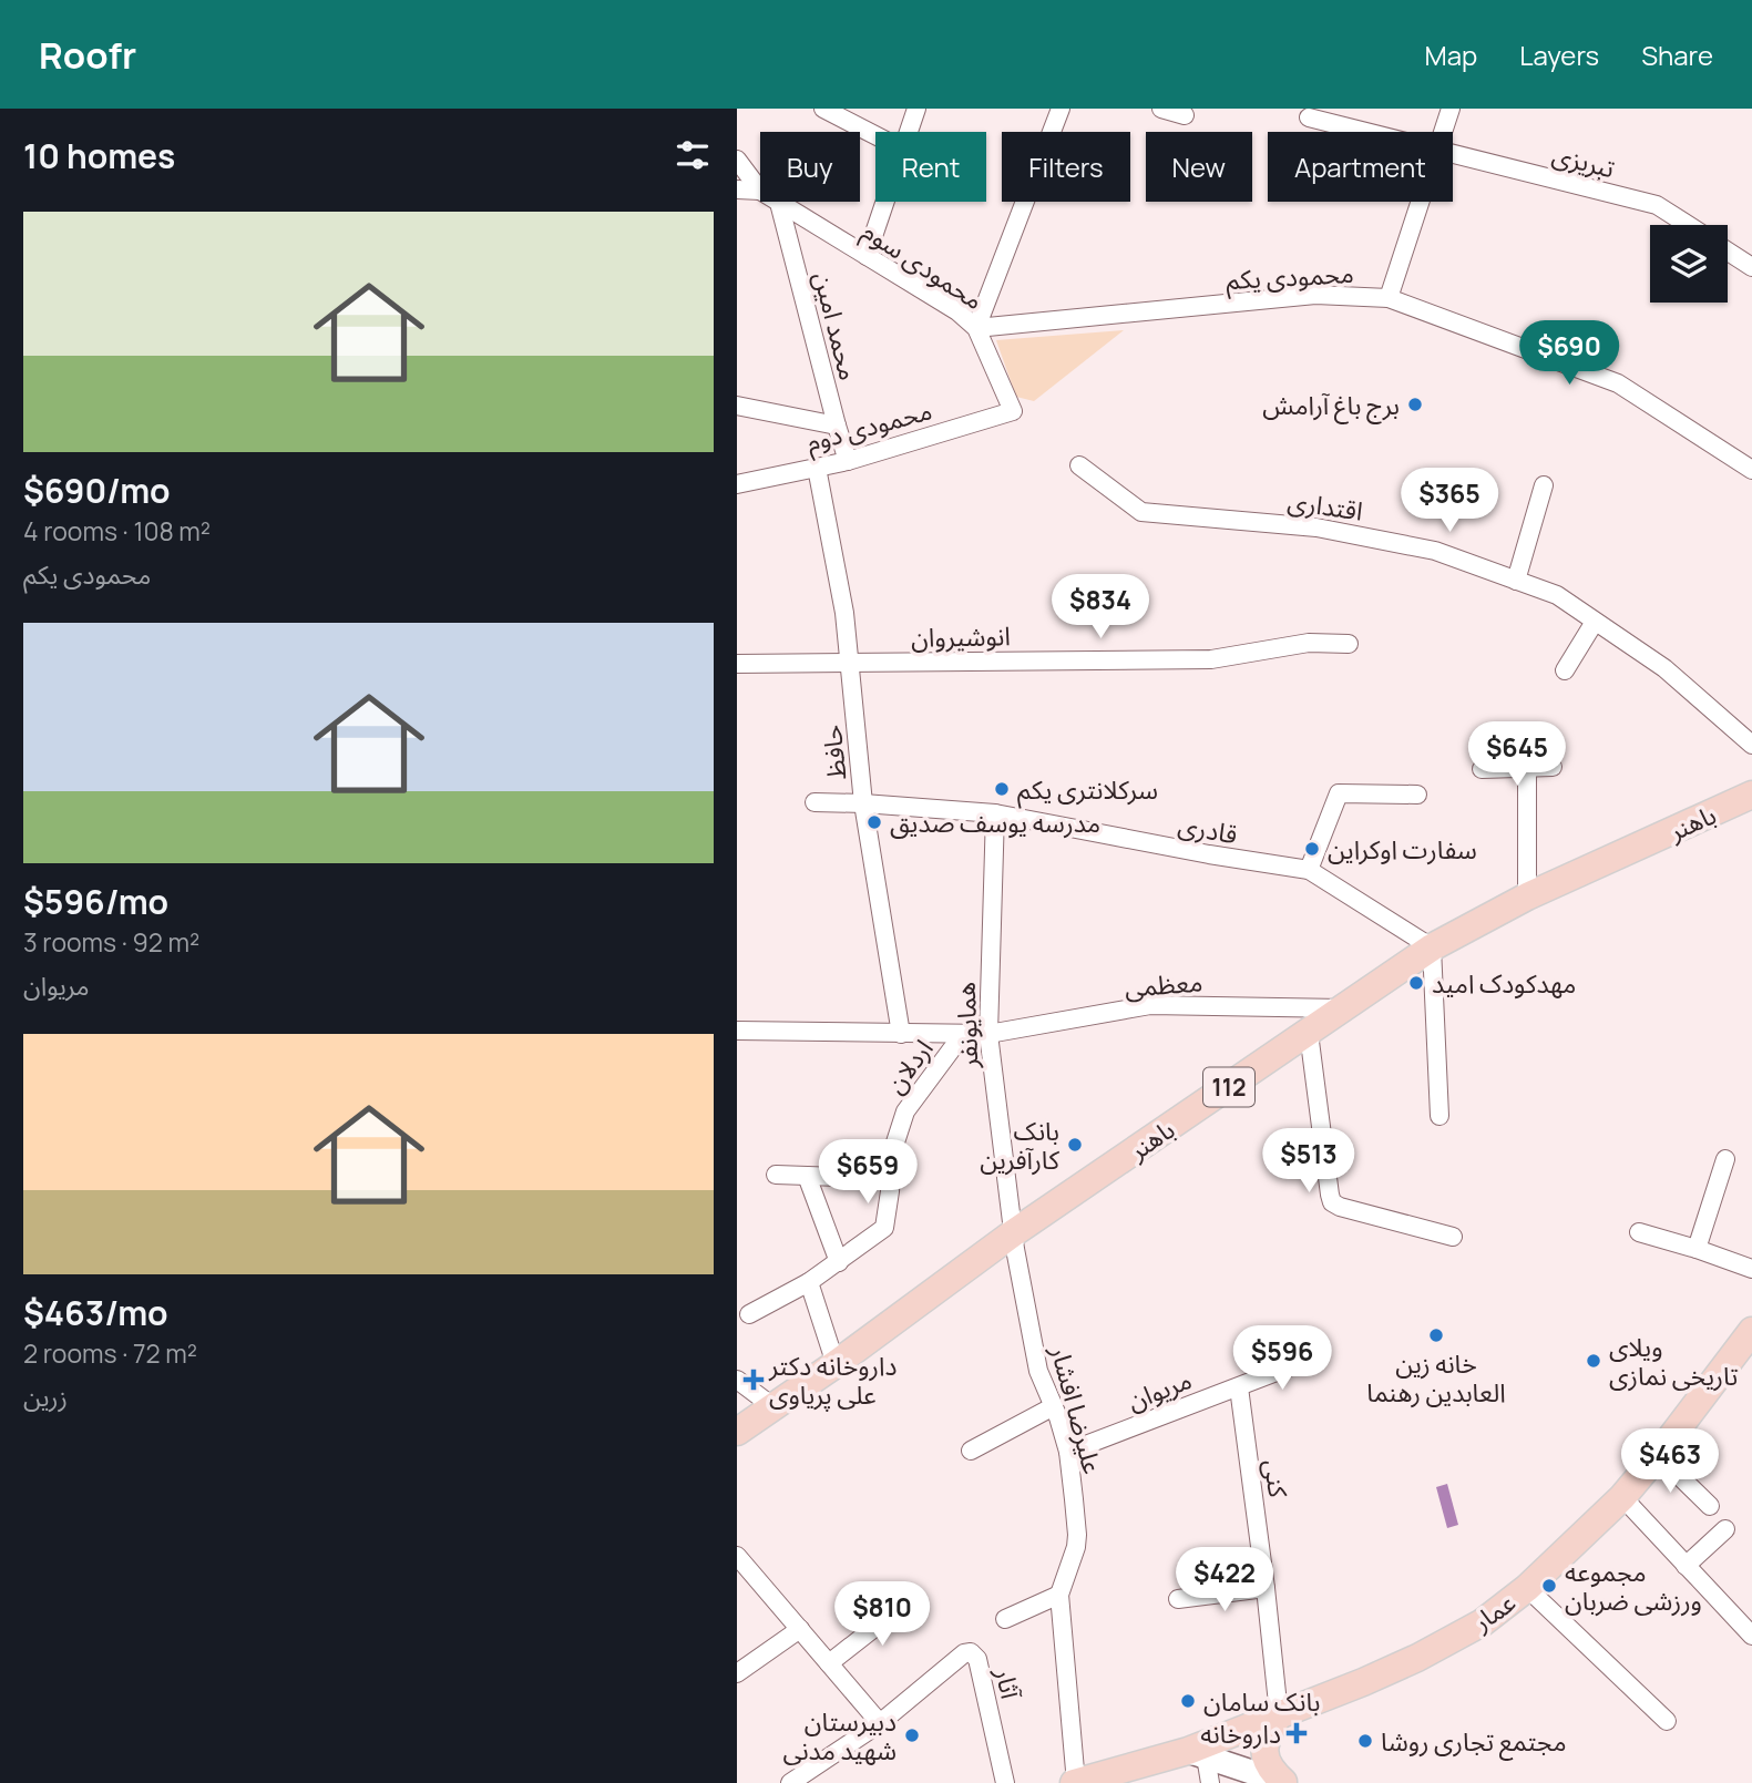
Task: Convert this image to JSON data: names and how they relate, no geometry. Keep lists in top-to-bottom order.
{
  "streets": {
    "main road": ["باهنر", "112", "عمار"],
    "street": [
      "تبریزی",
      "محمودی سوم",
      "محمودی یکم",
      "محمد امین",
      "محمودی دوم",
      "اقتداری",
      "انوشیروان",
      "حافظ",
      "قادری",
      "معظمی",
      "همایونفر",
      "اردلان",
      "مریوان",
      "علیرضا افشار",
      "کنی",
      "آثار"
    ]
  },
  "crossings": [
    ["محمودی سوم", "محمودی یکم"],
    ["محمودی سوم", "محمد امین"],
    ["محمودی سوم", "محمودی دوم"],
    ["محمد امین", "محمودی دوم"],
    ["محمودی دوم", "حافظ"],
    ["انوشیروان", "حافظ"],
    ["حافظ", "قادری"],
    ["حافظ", "معظمی"],
    ["باهنر", "قادری"],
    ["باهنر", "معظمی"],
    ["باهنر", "همایونفر"],
    ["باهنر", "علیرضا افشار"],
    ["قادری", "همایونفر"],
    ["معظمی", "همایونفر"],
    ["معظمی", "اردلان"],
    ["همایونفر", "علیرضا افشار"],
    ["مریوان", "علیرضا افشار"],
    ["مریوان", "کنی"],
    ["علیرضا افشار", "عمار"],
    ["کنی", "عمار"]
  ],
  "places": {
    "other": [
      "برج باغ آرامش",
      "سرکلانتری یکم",
      "مدرسه یوسف صدیق",
      "سفارت اوکراین",
      "مهدکودک امید",
      "بانک کارآفرین",
      "خانه زین العابدین رهنما",
      "ویلای تاریخی نمازی",
      "مجموعه ورزشی ضربان",
      "بانک سامان",
      "دبیرستان شهید مدنی",
      "مجتمع تجاری روشا"
    ],
    "health": ["داروخانه دکتر علی پریاوی", "داروخانه"]
  },
  "page": {
    "header": "Roofr",
    "nav": ["Map", "Layers", "Share"],
    "heading": "10 homes",
    "chip": [
      "Buy",
      "Rent",
      "Filters",
      "New",
      "Apartment"
    ],
    "list": [
      {
        "name": "$690/mo",
        "note": "4 rooms · 108 m² · محمودی یکم"
      },
      {
        "name": "$596/mo",
        "note": "3 rooms · 92 m² · مریوان"
      },
      {
        "name": "$463/mo",
        "note": "2 rooms · 72 m² · زرین"
      }
    ],
    "price": [
      "$690",
      "$365",
      "$834",
      "$645",
      "$513",
      "$659",
      "$596",
      "$463",
      "$422",
      "$810"
    ]
  }
}
